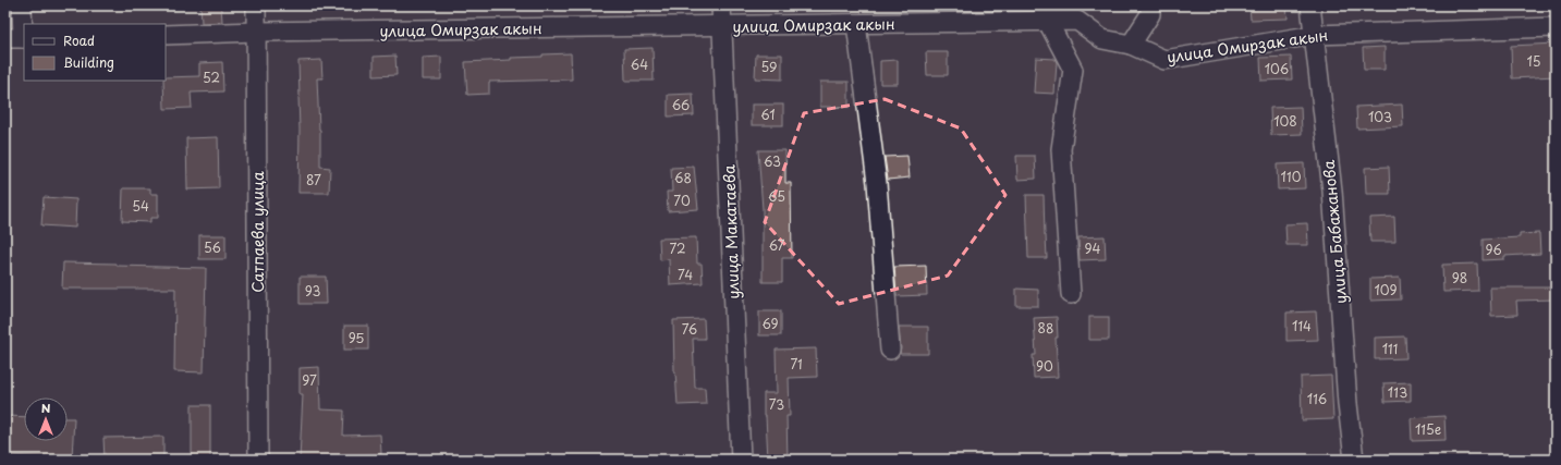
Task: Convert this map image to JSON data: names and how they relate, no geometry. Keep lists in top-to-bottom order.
{
  "streets": {
    "street": [
      "улица Омирзак акын",
      "Сатпаева улица",
      "улица Макатаева",
      "улица Бабажанова"
    ]
  },
  "crossings": [
    ["улица Омирзак акын", "Сатпаева улица"],
    ["улица Омирзак акын", "улица Макатаева"],
    ["улица Омирзак акын", "улица Бабажанова"]
  ],
  "house_numbers": [
    "15",
    "64",
    "59",
    "106",
    "52",
    "66",
    "61",
    "103",
    "108",
    "63",
    "110",
    "68",
    "87",
    "65",
    "70",
    "54",
    "67",
    "56",
    "72",
    "94",
    "96",
    "74",
    "98",
    "109",
    "93",
    "69",
    "114",
    "88",
    "76",
    "95",
    "111",
    "71",
    "90",
    "97",
    "113",
    "116",
    "73",
    "115е"
  ],
  "legend": ["Road", "Building"],
  "north": "top"
}
